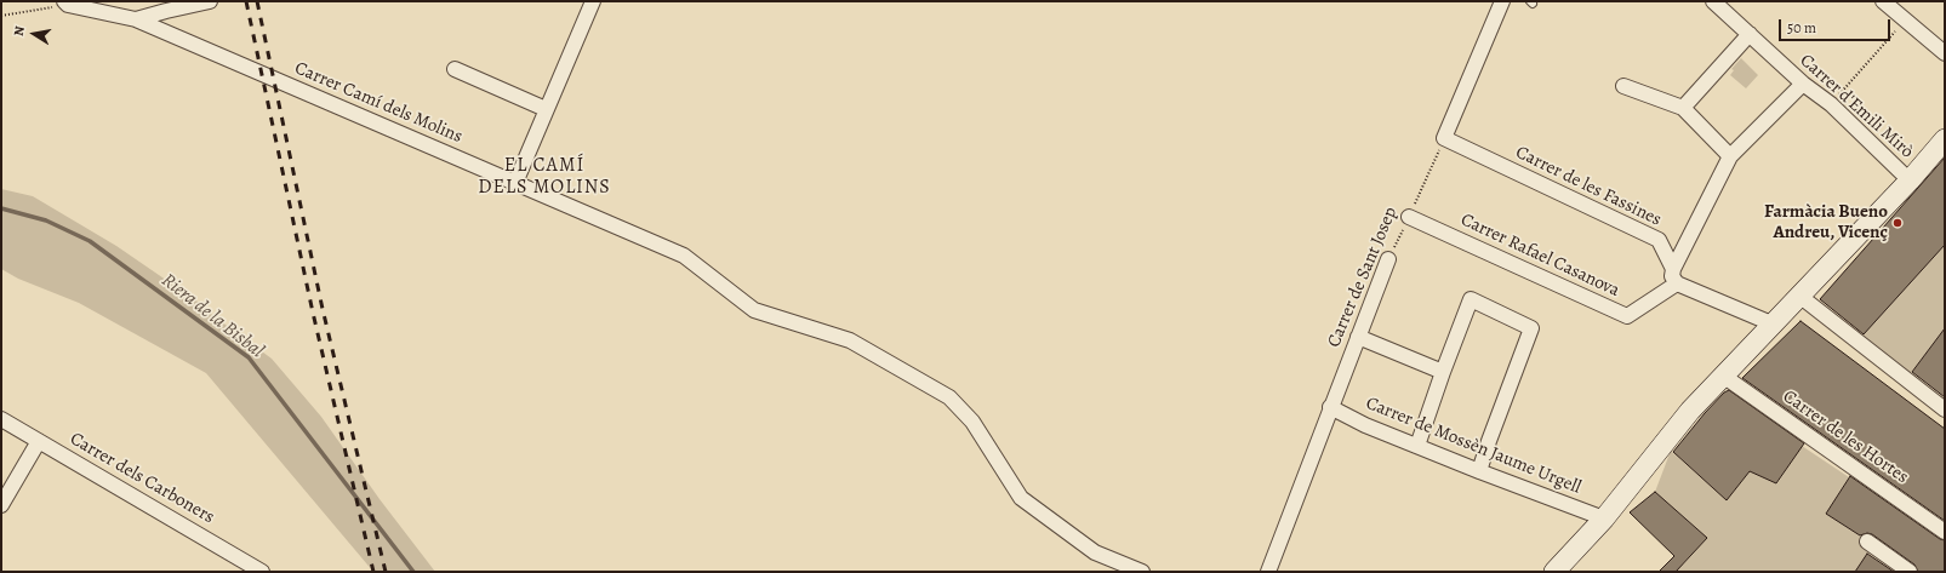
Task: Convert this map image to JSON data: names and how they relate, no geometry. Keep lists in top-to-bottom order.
{
  "streets": {
    "street": [
      "Carrer Camí dels Molins",
      "Carrer d'Emili Mirò",
      "Carrer de les Fassines",
      "Carrer Rafael Casanova",
      "Carrer de Sant Josep",
      "Carrer de les Hortes",
      "Carrer de Mossèn Jaume Urgell",
      "Carrer dels Carboners"
    ]
  },
  "crossings": [
    ["Carrer de les Fassines", "Carrer Rafael Casanova"],
    ["Carrer de les Fassines", "Carrer de Sant Josep"],
    ["Carrer Rafael Casanova", "Carrer de Sant Josep"],
    ["Carrer de Sant Josep", "Carrer de Mossèn Jaume Urgell"]
  ],
  "districts": ["EL CAMÍ DELS MOLINS"],
  "water": ["Riera de la Bisbal"],
  "places": ["Farmàcia Bueno Andreu, Vicenç"],
  "scale_bar": "50 m",
  "north": "left"
}
